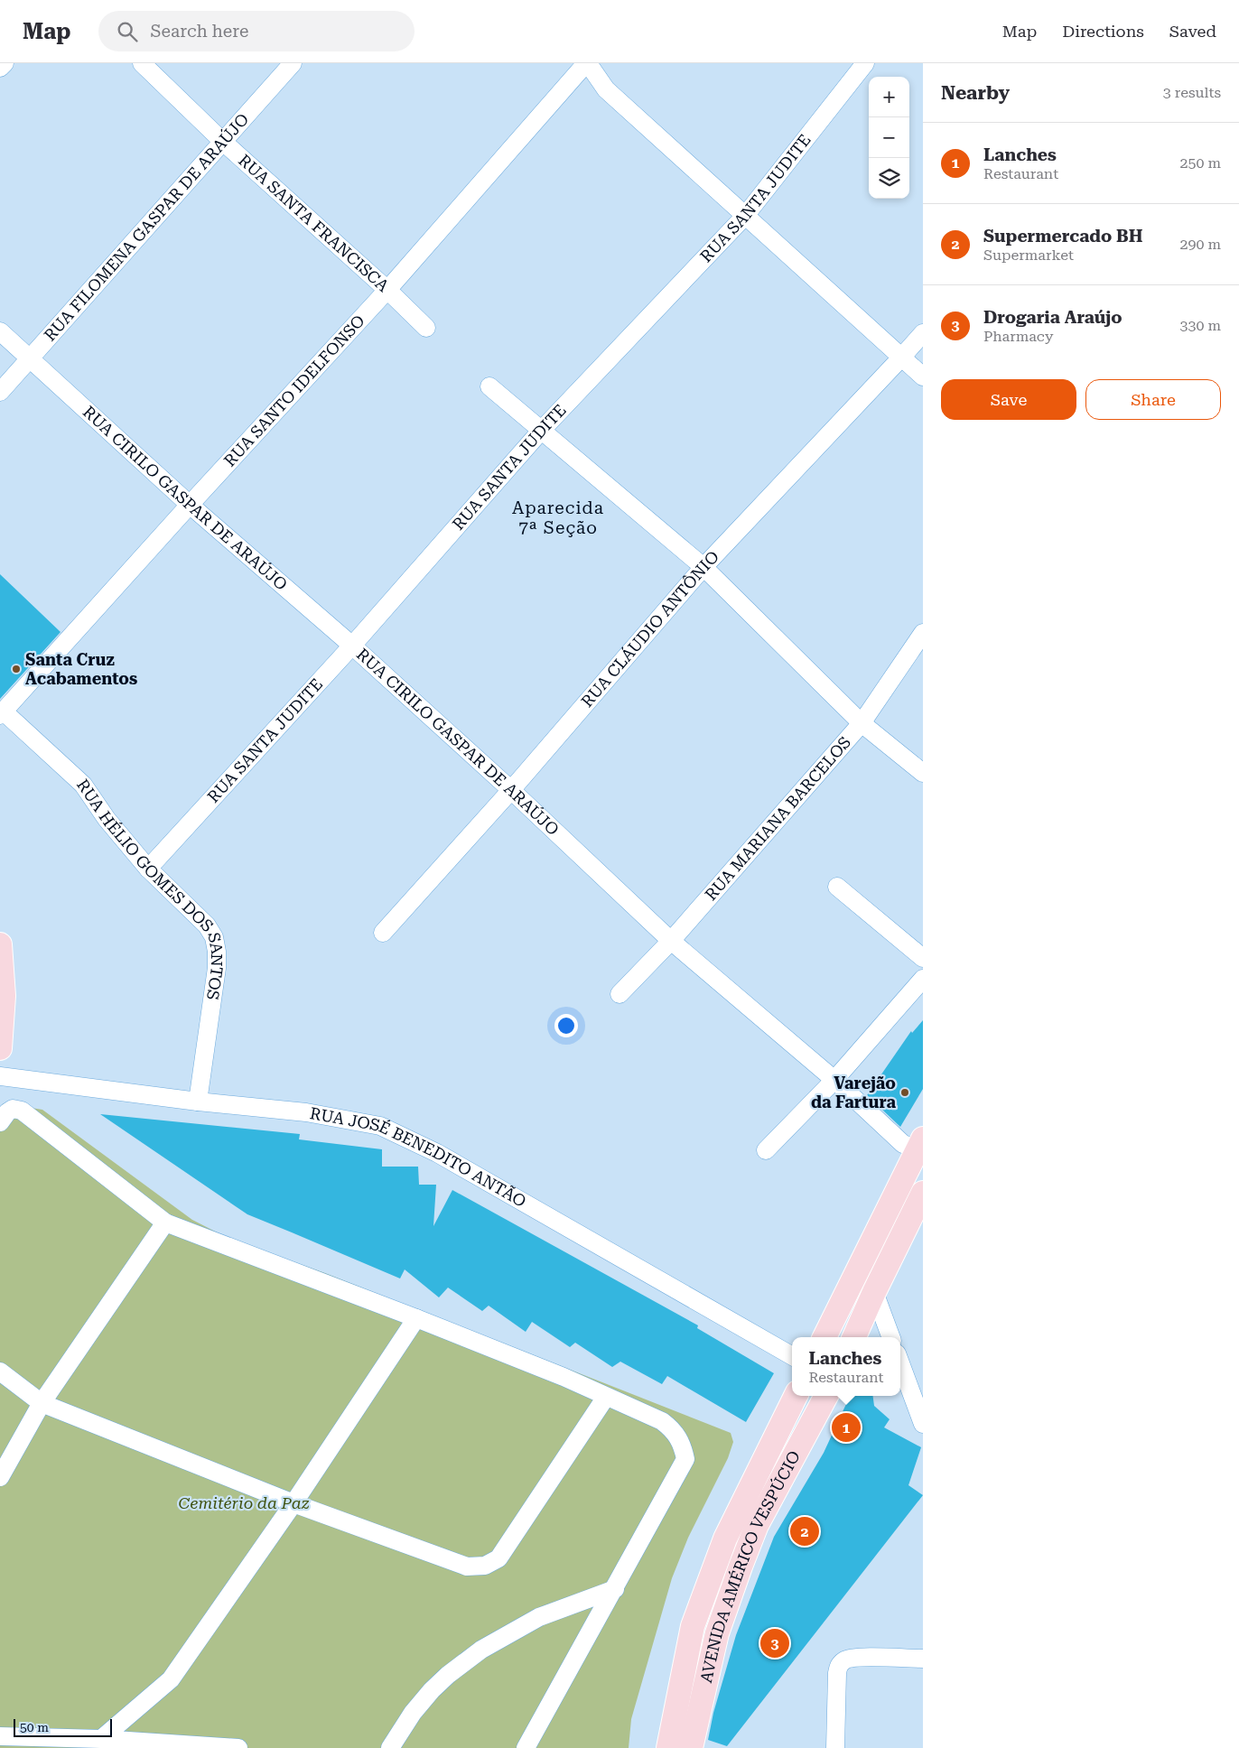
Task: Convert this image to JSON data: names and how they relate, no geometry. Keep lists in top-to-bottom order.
{
  "streets": {
    "main road": ["AVENIDA AMÉRICO VESPÚCIO"],
    "street": [
      "RUA SANTA JUDITE",
      "RUA SANTA FRANCISCA",
      "RUA FILOMENA GASPAR DE ARAÚJO",
      "RUA SANTO IDELFONSO",
      "RUA CIRILO GASPAR DE ARAÚJO",
      "RUA CLÁUDIO ANTÔNIO",
      "RUA MARIANA BARCELOS",
      "RUA HÉLIO GOMES DOS SANTOS",
      "RUA JOSÉ BENEDITO ANTÃO"
    ]
  },
  "crossings": [
    ["RUA SANTA JUDITE", "RUA CIRILO GASPAR DE ARAÚJO"],
    ["RUA SANTA JUDITE", "RUA HÉLIO GOMES DOS SANTOS"],
    ["RUA SANTA FRANCISCA", "RUA FILOMENA GASPAR DE ARAÚJO"],
    ["RUA SANTA FRANCISCA", "RUA SANTO IDELFONSO"],
    ["RUA FILOMENA GASPAR DE ARAÚJO", "RUA CIRILO GASPAR DE ARAÚJO"],
    ["RUA SANTO IDELFONSO", "RUA CIRILO GASPAR DE ARAÚJO"],
    ["RUA SANTO IDELFONSO", "RUA HÉLIO GOMES DOS SANTOS"],
    ["RUA CIRILO GASPAR DE ARAÚJO", "RUA CLÁUDIO ANTÔNIO"],
    ["RUA CIRILO GASPAR DE ARAÚJO", "RUA MARIANA BARCELOS"],
    ["RUA HÉLIO GOMES DOS SANTOS", "RUA JOSÉ BENEDITO ANTÃO"]
  ],
  "districts": ["Aparecida 7ª Seção"],
  "parks": ["Cemitério da Paz"],
  "places": ["Santa Cruz Acabamentos", "Varejão da Fartura"],
  "scale_bar": "50 m",
  "page": {
    "header": "Map",
    "search": "Search here",
    "nav": ["Map", "Directions", "Saved"],
    "heading": ["Nearby", "3 results"],
    "map_buttons": ["+", "−"],
    "list": [
      {
        "mark": "1",
        "name": "Lanches",
        "note": "Restaurant",
        "value": "250 m"
      },
      {
        "mark": "2",
        "name": "Supermercado BH",
        "note": "Supermarket",
        "value": "290 m"
      },
      {
        "mark": "3",
        "name": "Drogaria Araújo",
        "note": "Pharmacy",
        "value": "330 m"
      }
    ],
    "buttons": ["Save", "Share"],
    "popup": ["Lanches", "Restaurant"],
    "pins": ["1", "2", "3"],
    "scale": "50 m"
  }
}
